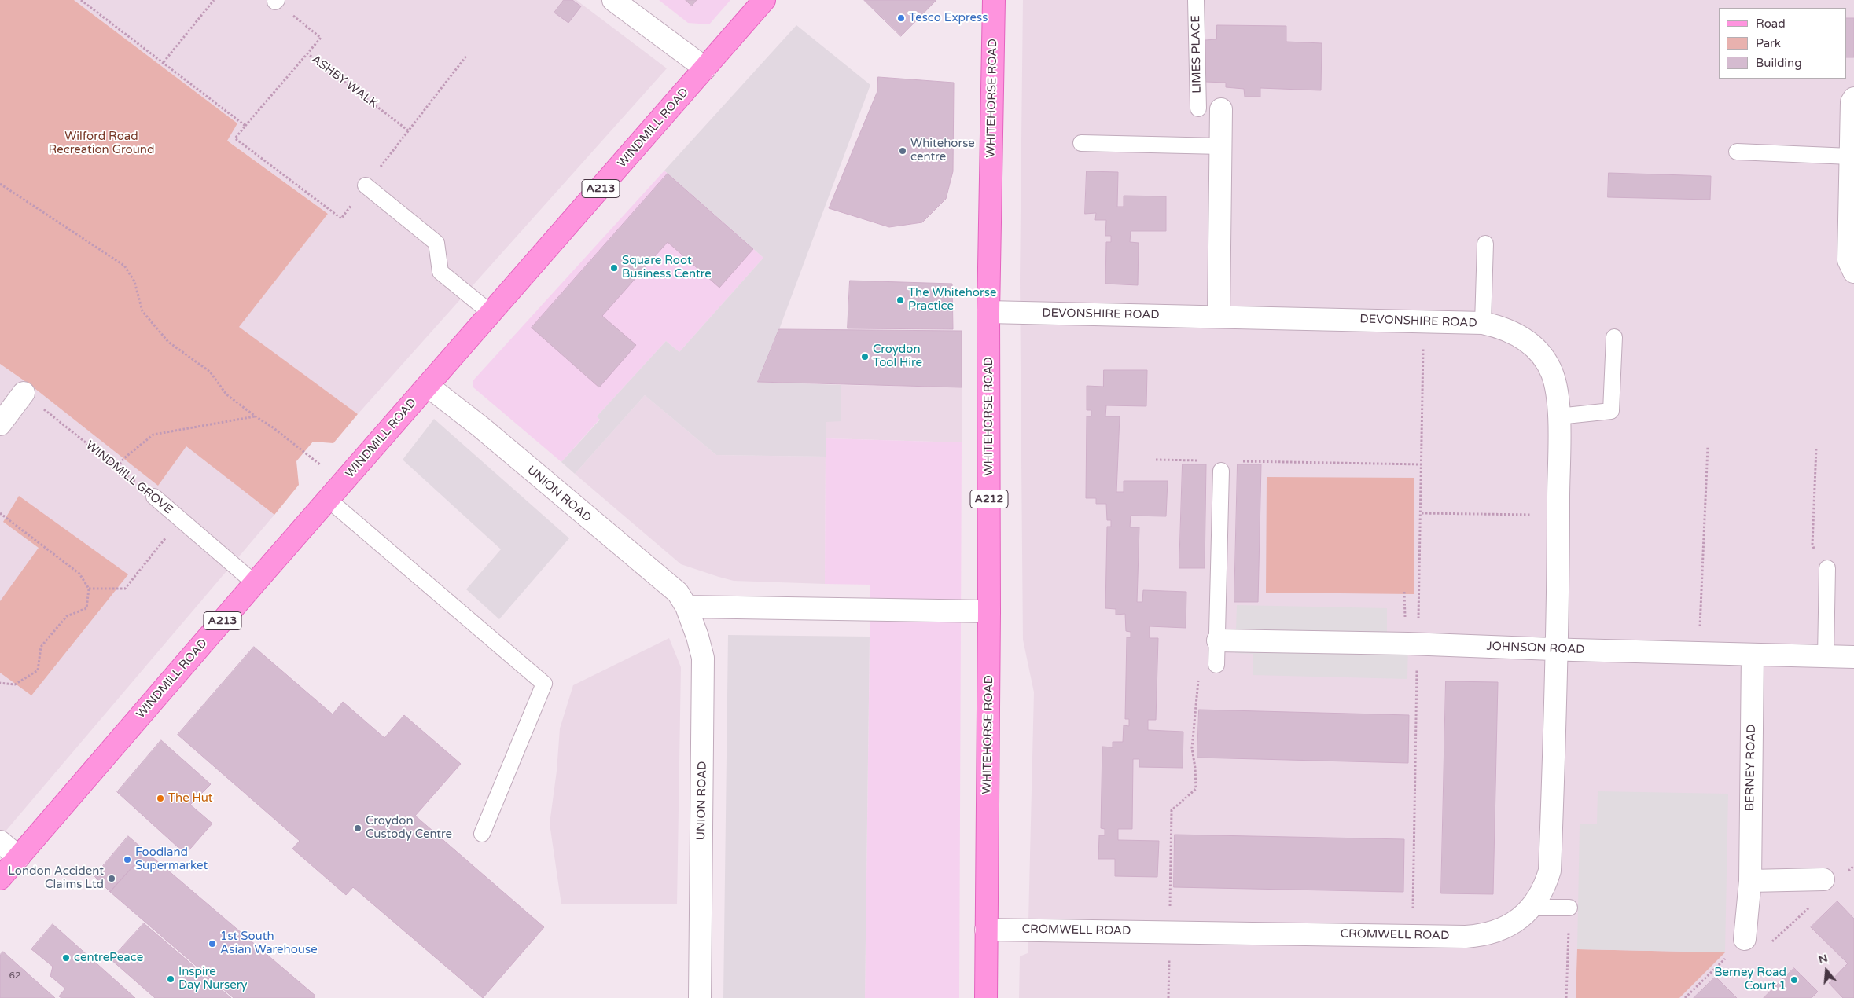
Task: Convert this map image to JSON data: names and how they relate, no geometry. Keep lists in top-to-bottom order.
{
  "streets": {
    "main road": [
      "WHITEHORSE ROAD",
      "WINDMILL ROAD",
      "A213",
      "A212"
    ],
    "street": [
      "DEVONSHIRE ROAD",
      "UNION ROAD",
      "JOHNSON ROAD",
      "BERNEY ROAD",
      "CROMWELL ROAD"
    ],
    "lane": ["LIMES PLACE", "WINDMILL GROVE"],
    "path": ["ASHBY WALK"]
  },
  "crossings": [
    ["WHITEHORSE ROAD", "DEVONSHIRE ROAD"],
    ["WHITEHORSE ROAD", "CROMWELL ROAD"],
    ["WINDMILL ROAD", "WINDMILL GROVE"],
    ["WINDMILL ROAD", "UNION ROAD"],
    ["DEVONSHIRE ROAD", "JOHNSON ROAD"],
    ["DEVONSHIRE ROAD", "CROMWELL ROAD"],
    ["JOHNSON ROAD", "BERNEY ROAD"],
    ["JOHNSON ROAD", "CROMWELL ROAD"]
  ],
  "parks": ["Wilford Road Recreation Ground"],
  "places": [
    "Tesco Express",
    "Whitehorse centre",
    "Square Root Business Centre",
    "The Whitehorse Practice",
    "Croydon Tool Hire",
    "The Hut",
    "Croydon Custody Centre",
    "Foodland Supermarket",
    "London Accident Claims Ltd",
    "1st South Asian Warehouse",
    "centrePeace",
    "Inspire Day Nursery",
    "Berney Road Court 1"
  ],
  "house_numbers": ["62"],
  "legend": ["Road", "Park", "Building"],
  "north": "top"
}
